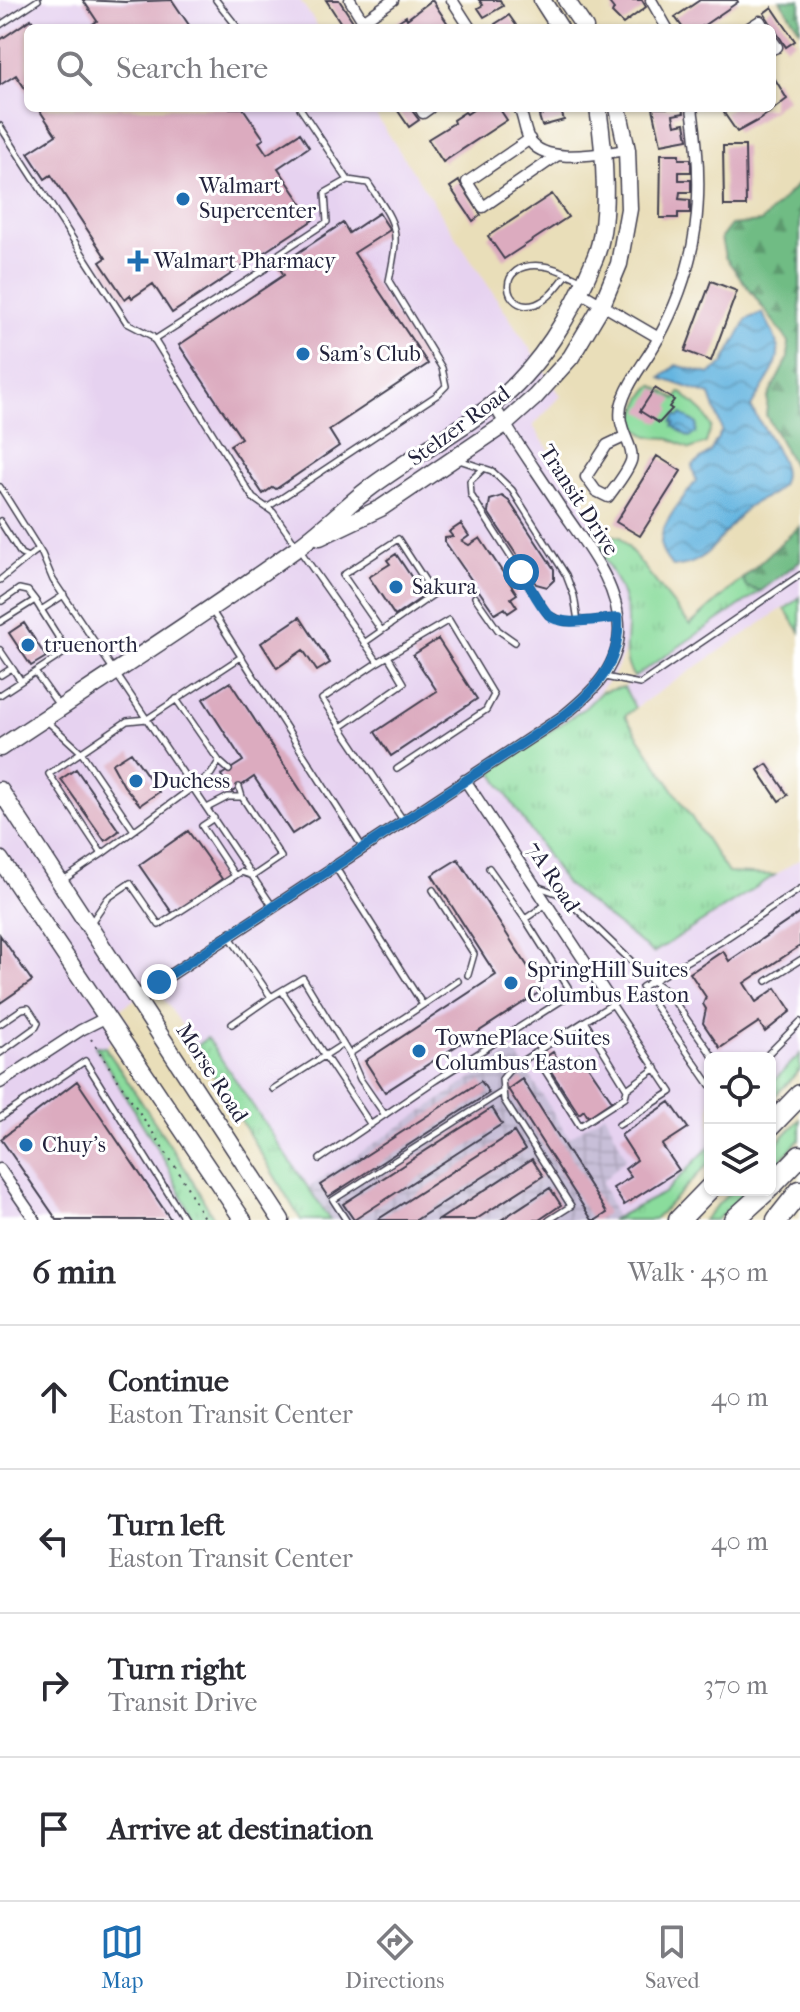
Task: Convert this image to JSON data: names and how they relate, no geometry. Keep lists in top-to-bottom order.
{
  "streets": {
    "main road": ["Stelzer Road", "Morse Road"],
    "street": ["Transit Drive", "7A Road"]
  },
  "crossings": [
    ["Stelzer Road", "Transit Drive"],
    ["Transit Drive", "7A Road"],
    ["Transit Drive", "Morse Road"]
  ],
  "places": {
    "other": [
      "Walmart Supercenter",
      "Sam's Club",
      "Sakura",
      "truenorth",
      "Duchess",
      "SpringHill Suites Columbus Easton",
      "TownePlace Suites Columbus Easton",
      "Chuy's"
    ],
    "health": ["Walmart Pharmacy"]
  },
  "page": {
    "search": "Search here",
    "heading": ["6 min", "Walk · 450 m"],
    "list": [
      ["Continue", "Easton Transit Center", "40 m"],
      ["Turn left", "Easton Transit Center", "40 m"],
      ["Turn right", "Transit Drive", "370 m"],
      "Arrive at destination"
    ],
    "nav": ["Map", "Directions", "Saved"]
  }
}
